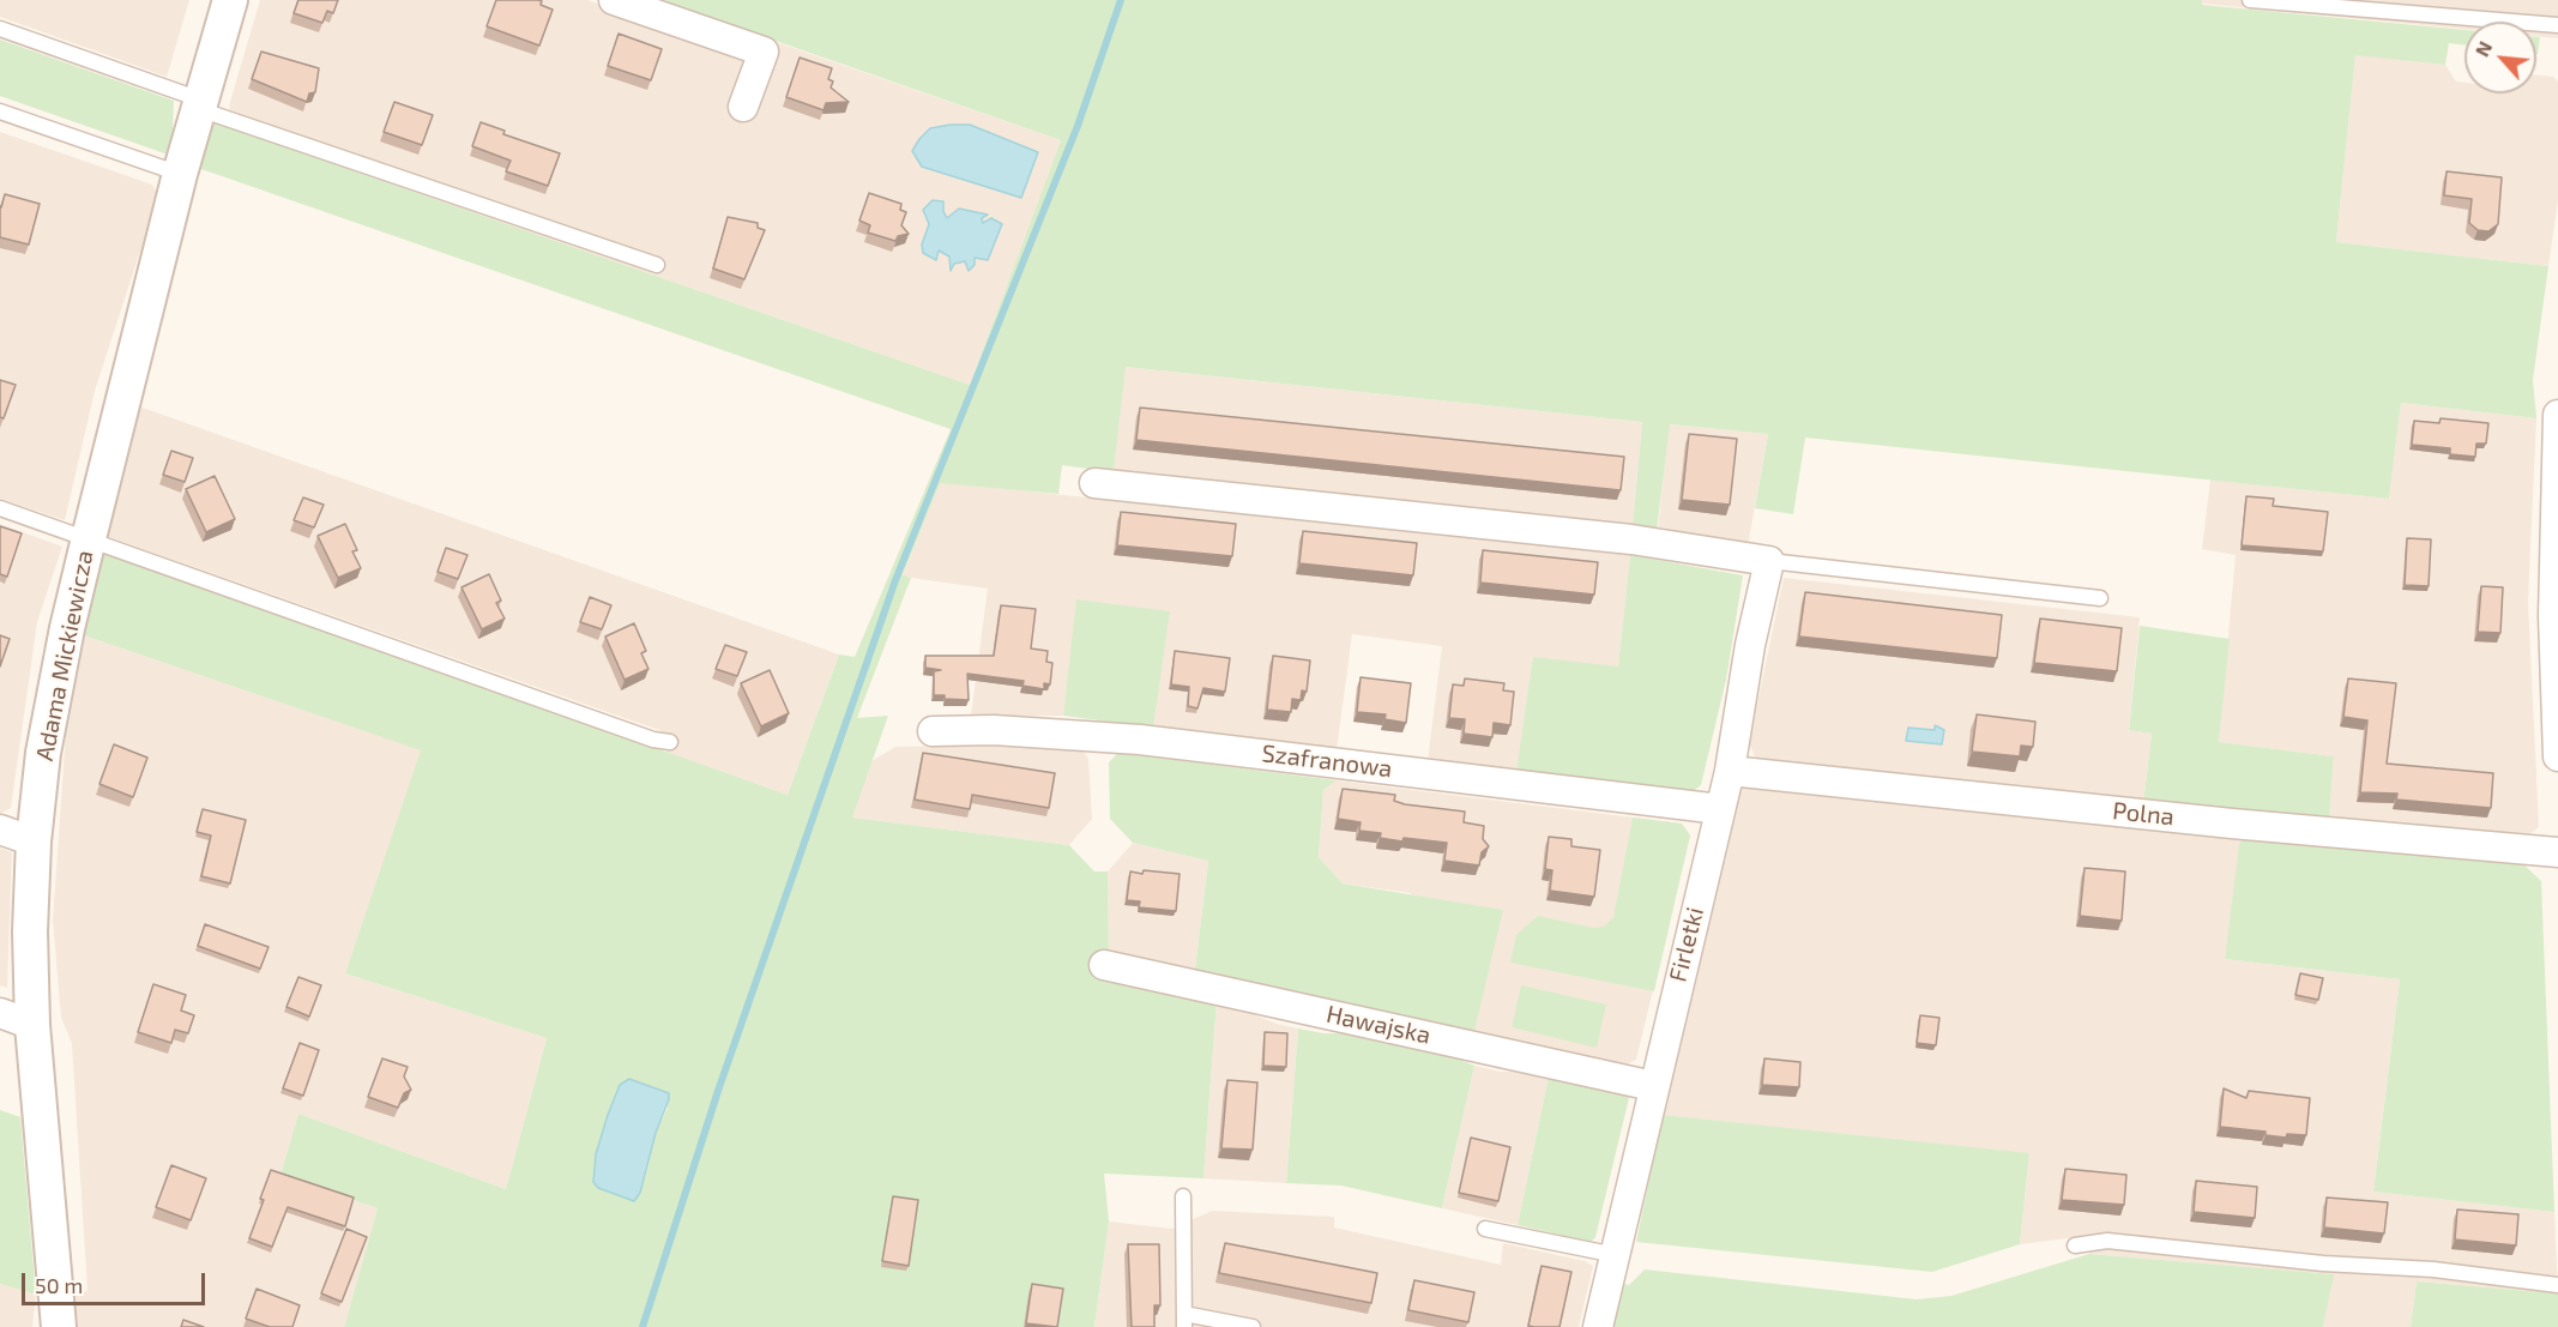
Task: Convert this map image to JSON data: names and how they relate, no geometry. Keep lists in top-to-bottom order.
{
  "streets": {
    "street": [
      "Adama Mickiewicza",
      "Szafranowa",
      "Polna",
      "Firletki",
      "Hawajska"
    ]
  },
  "crossings": [
    ["Szafranowa", "Firletki"],
    ["Polna", "Firletki"],
    ["Firletki", "Hawajska"]
  ],
  "scale_bar": "50 m",
  "north": "top left"
}
